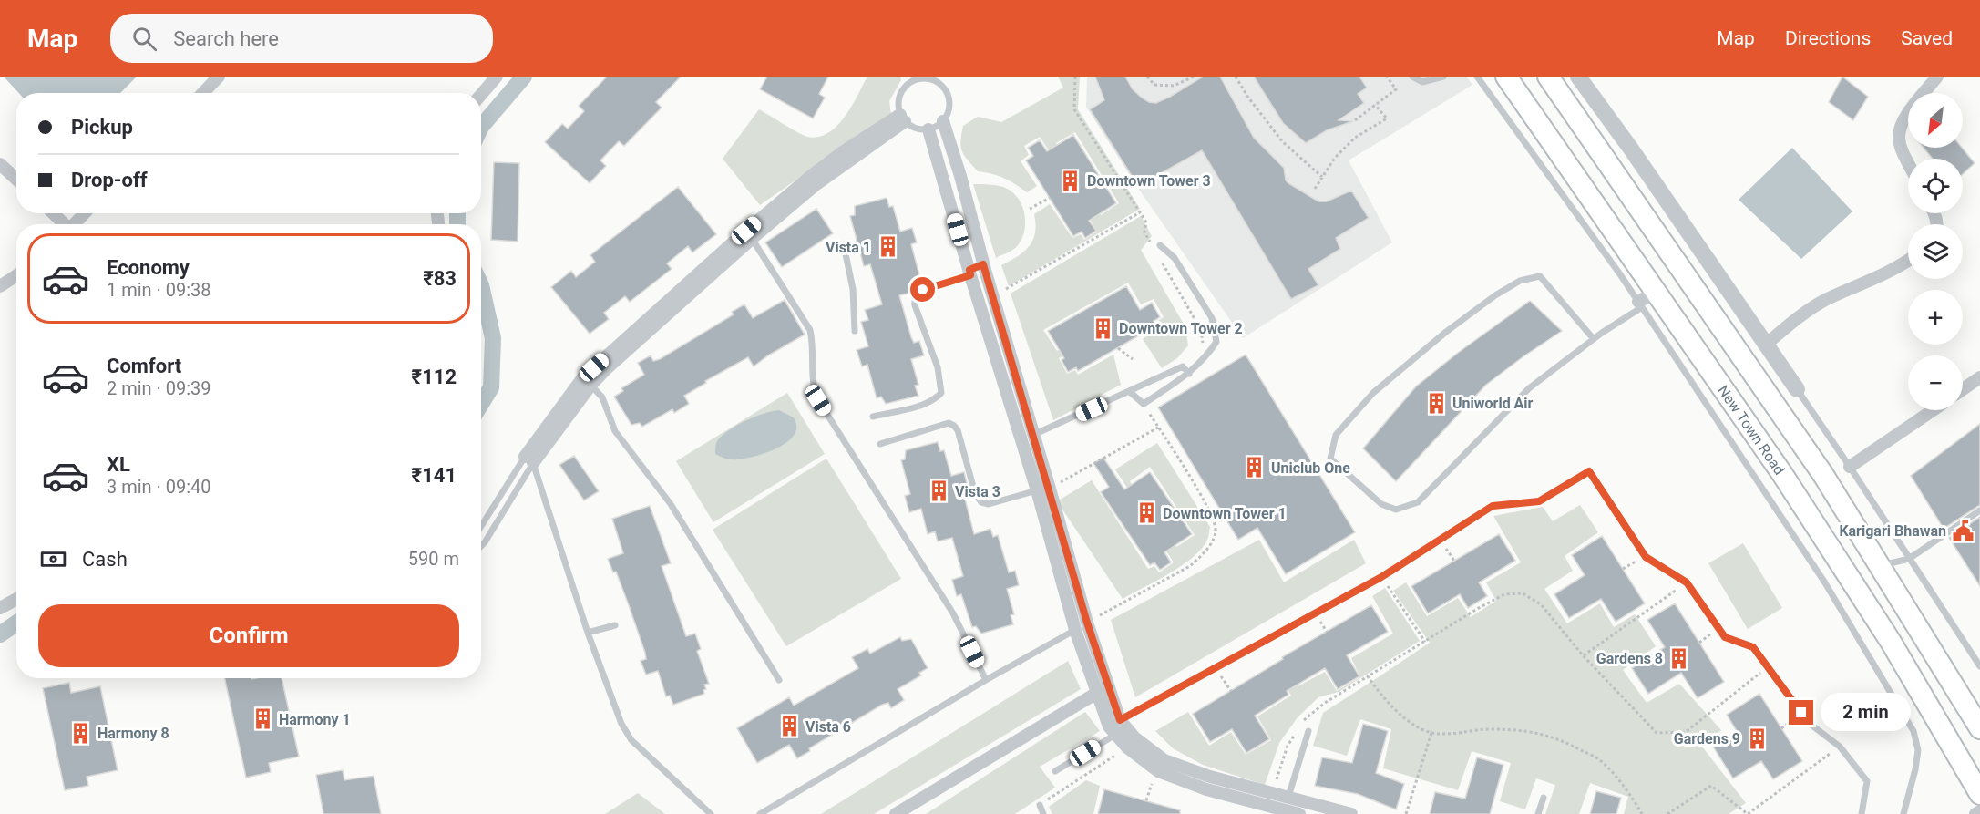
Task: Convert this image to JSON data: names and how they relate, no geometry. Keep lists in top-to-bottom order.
{
  "streets": {
    "main road": ["New Town Road"]
  },
  "places": {
    "building": [
      "Downtown Tower 3",
      "Vista 1",
      "Downtown Tower 2",
      "Uniworld Air",
      "Uniclub One",
      "Vista 3",
      "Downtown Tower 1",
      "Gardens 8",
      "Harmony 1",
      "Vista 6",
      "Harmony 8",
      "Gardens 9"
    ],
    "public building": ["Karigari Bhawan"]
  },
  "north": "bottom left",
  "page": {
    "header": "Map",
    "search": "Search here",
    "nav": ["Map", "Directions", "Saved"],
    "map_buttons": ["+", "−"],
    "banner": ["Pickup", "Drop-off"],
    "list": [
      {
        "name": "Economy",
        "note": "1 min · 09:38",
        "value": "₹83"
      },
      {
        "name": "Comfort",
        "note": "2 min · 09:39",
        "value": "₹112"
      },
      {
        "name": "XL",
        "note": "3 min · 09:40",
        "value": "₹141"
      }
    ],
    "pay": ["Cash", "590 m"],
    "buttons": "Confirm",
    "bubble": "2 min"
  }
}
